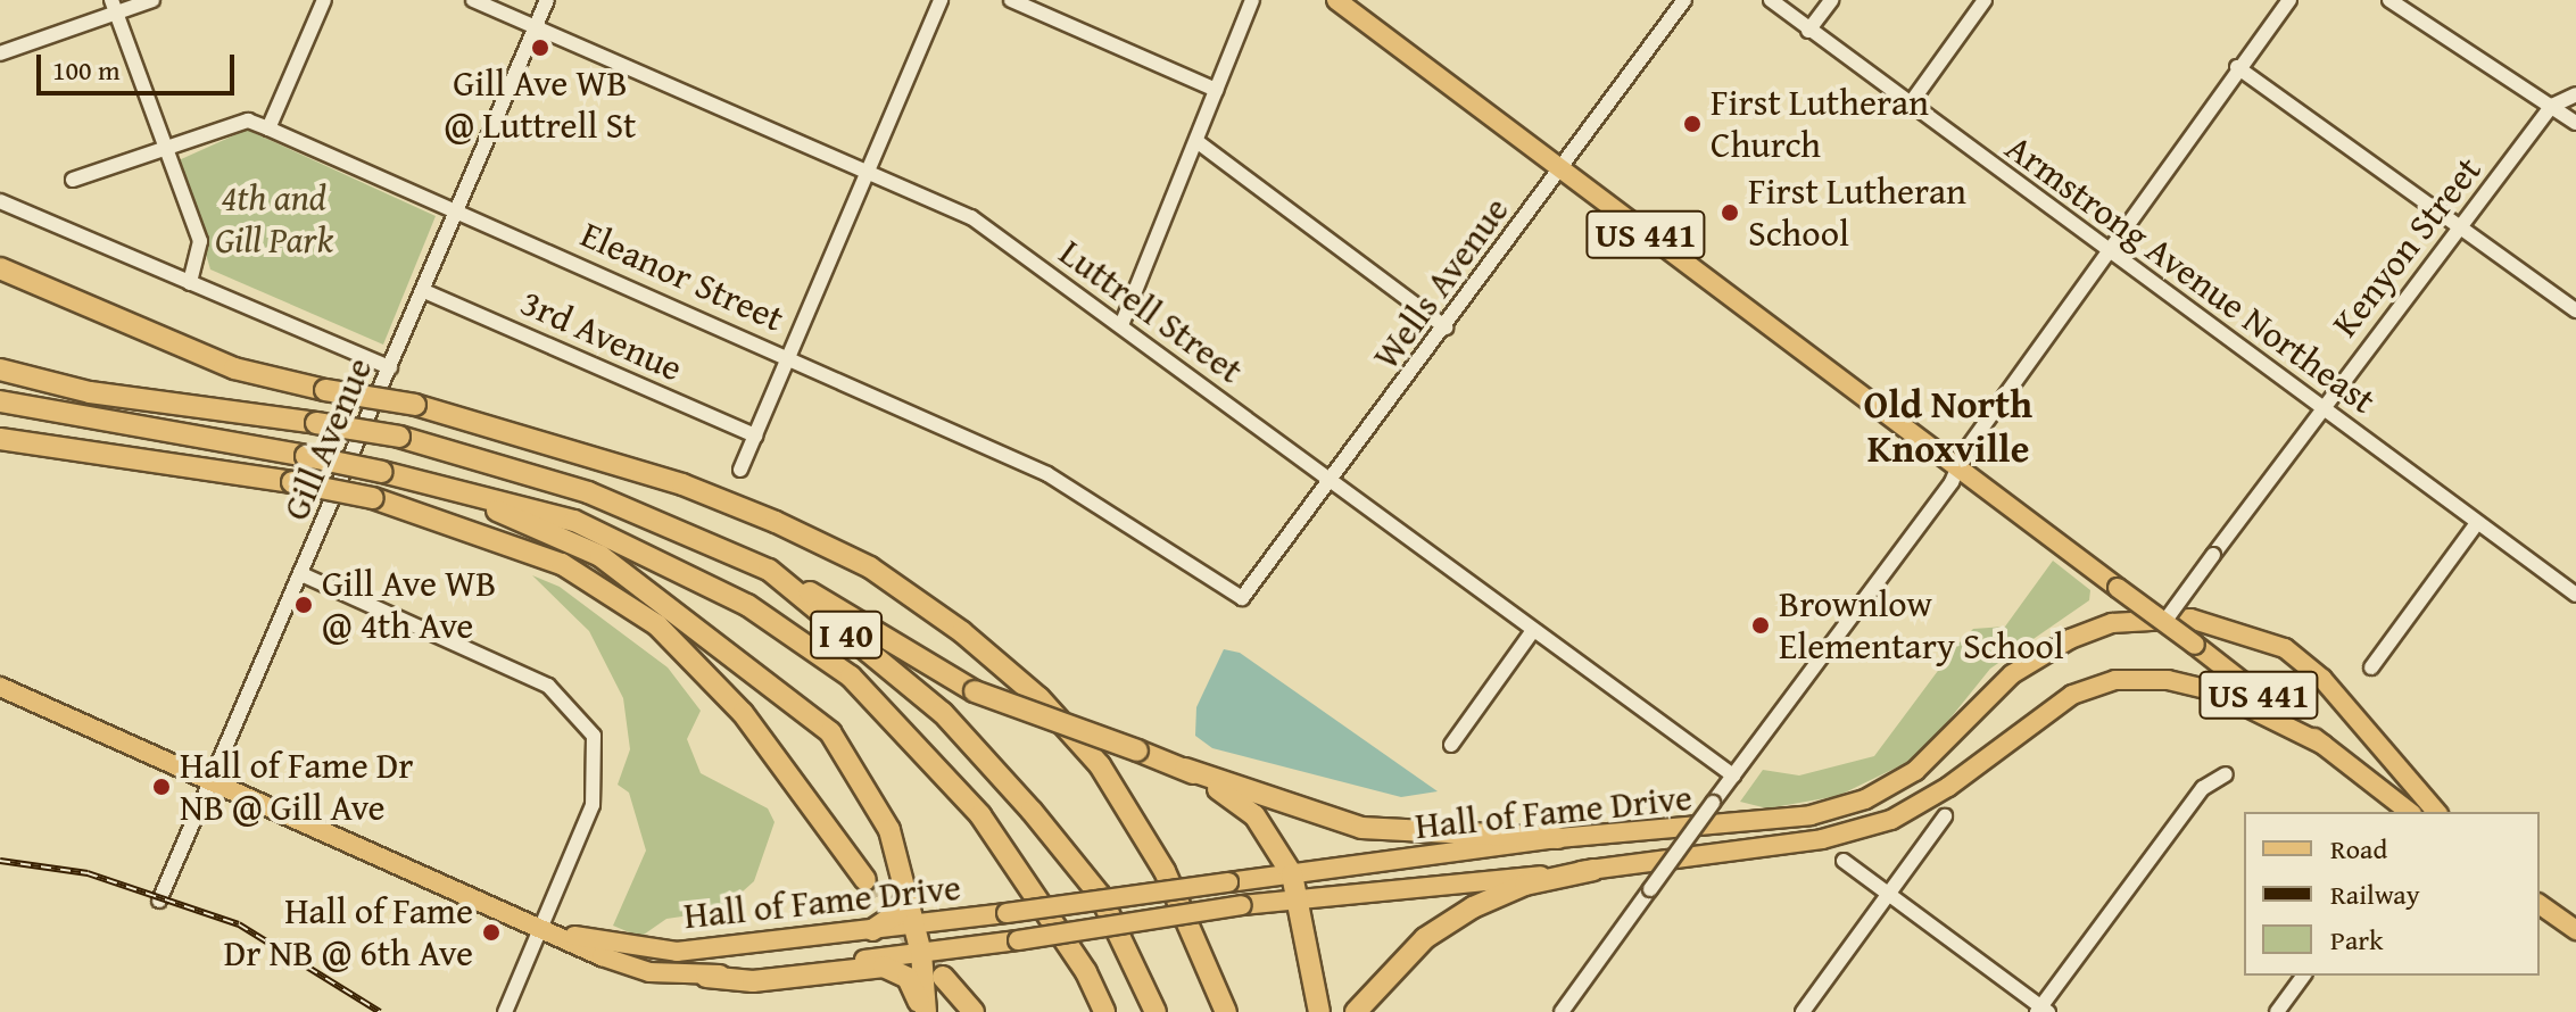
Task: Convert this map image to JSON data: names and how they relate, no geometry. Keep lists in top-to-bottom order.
{
  "streets": {
    "highway": ["I 40"],
    "main road": ["US 441", "Hall of Fame Drive"],
    "street": [
      "Kenyon Street",
      "Armstrong Avenue Northeast",
      "Eleanor Street",
      "Wells Avenue",
      "Luttrell Street",
      "3rd Avenue",
      "Gill Avenue"
    ]
  },
  "crossings": [
    ["US 441", "Kenyon Street"],
    ["US 441", "Wells Avenue"],
    ["US 441", "Hall of Fame Drive"],
    ["Kenyon Street", "Armstrong Avenue Northeast"],
    ["Eleanor Street", "Wells Avenue"],
    ["Eleanor Street", "Gill Avenue"],
    ["Wells Avenue", "Luttrell Street"],
    ["Luttrell Street", "Gill Avenue"],
    ["3rd Avenue", "Gill Avenue"],
    ["Gill Avenue", "Hall of Fame Drive"]
  ],
  "districts": ["Old North Knoxville"],
  "parks": ["4th and Gill Park"],
  "places": [
    "Gill Ave WB @ Luttrell St",
    "First Lutheran Church",
    "First Lutheran School",
    "Gill Ave WB @ 4th Ave",
    "Brownlow Elementary School",
    "Hall of Fame Dr NB @ Gill Ave",
    "Hall of Fame Dr NB @ 6th Ave"
  ],
  "legend": ["Road", "Railway", "Park"],
  "scale_bar": "100 m"
}
